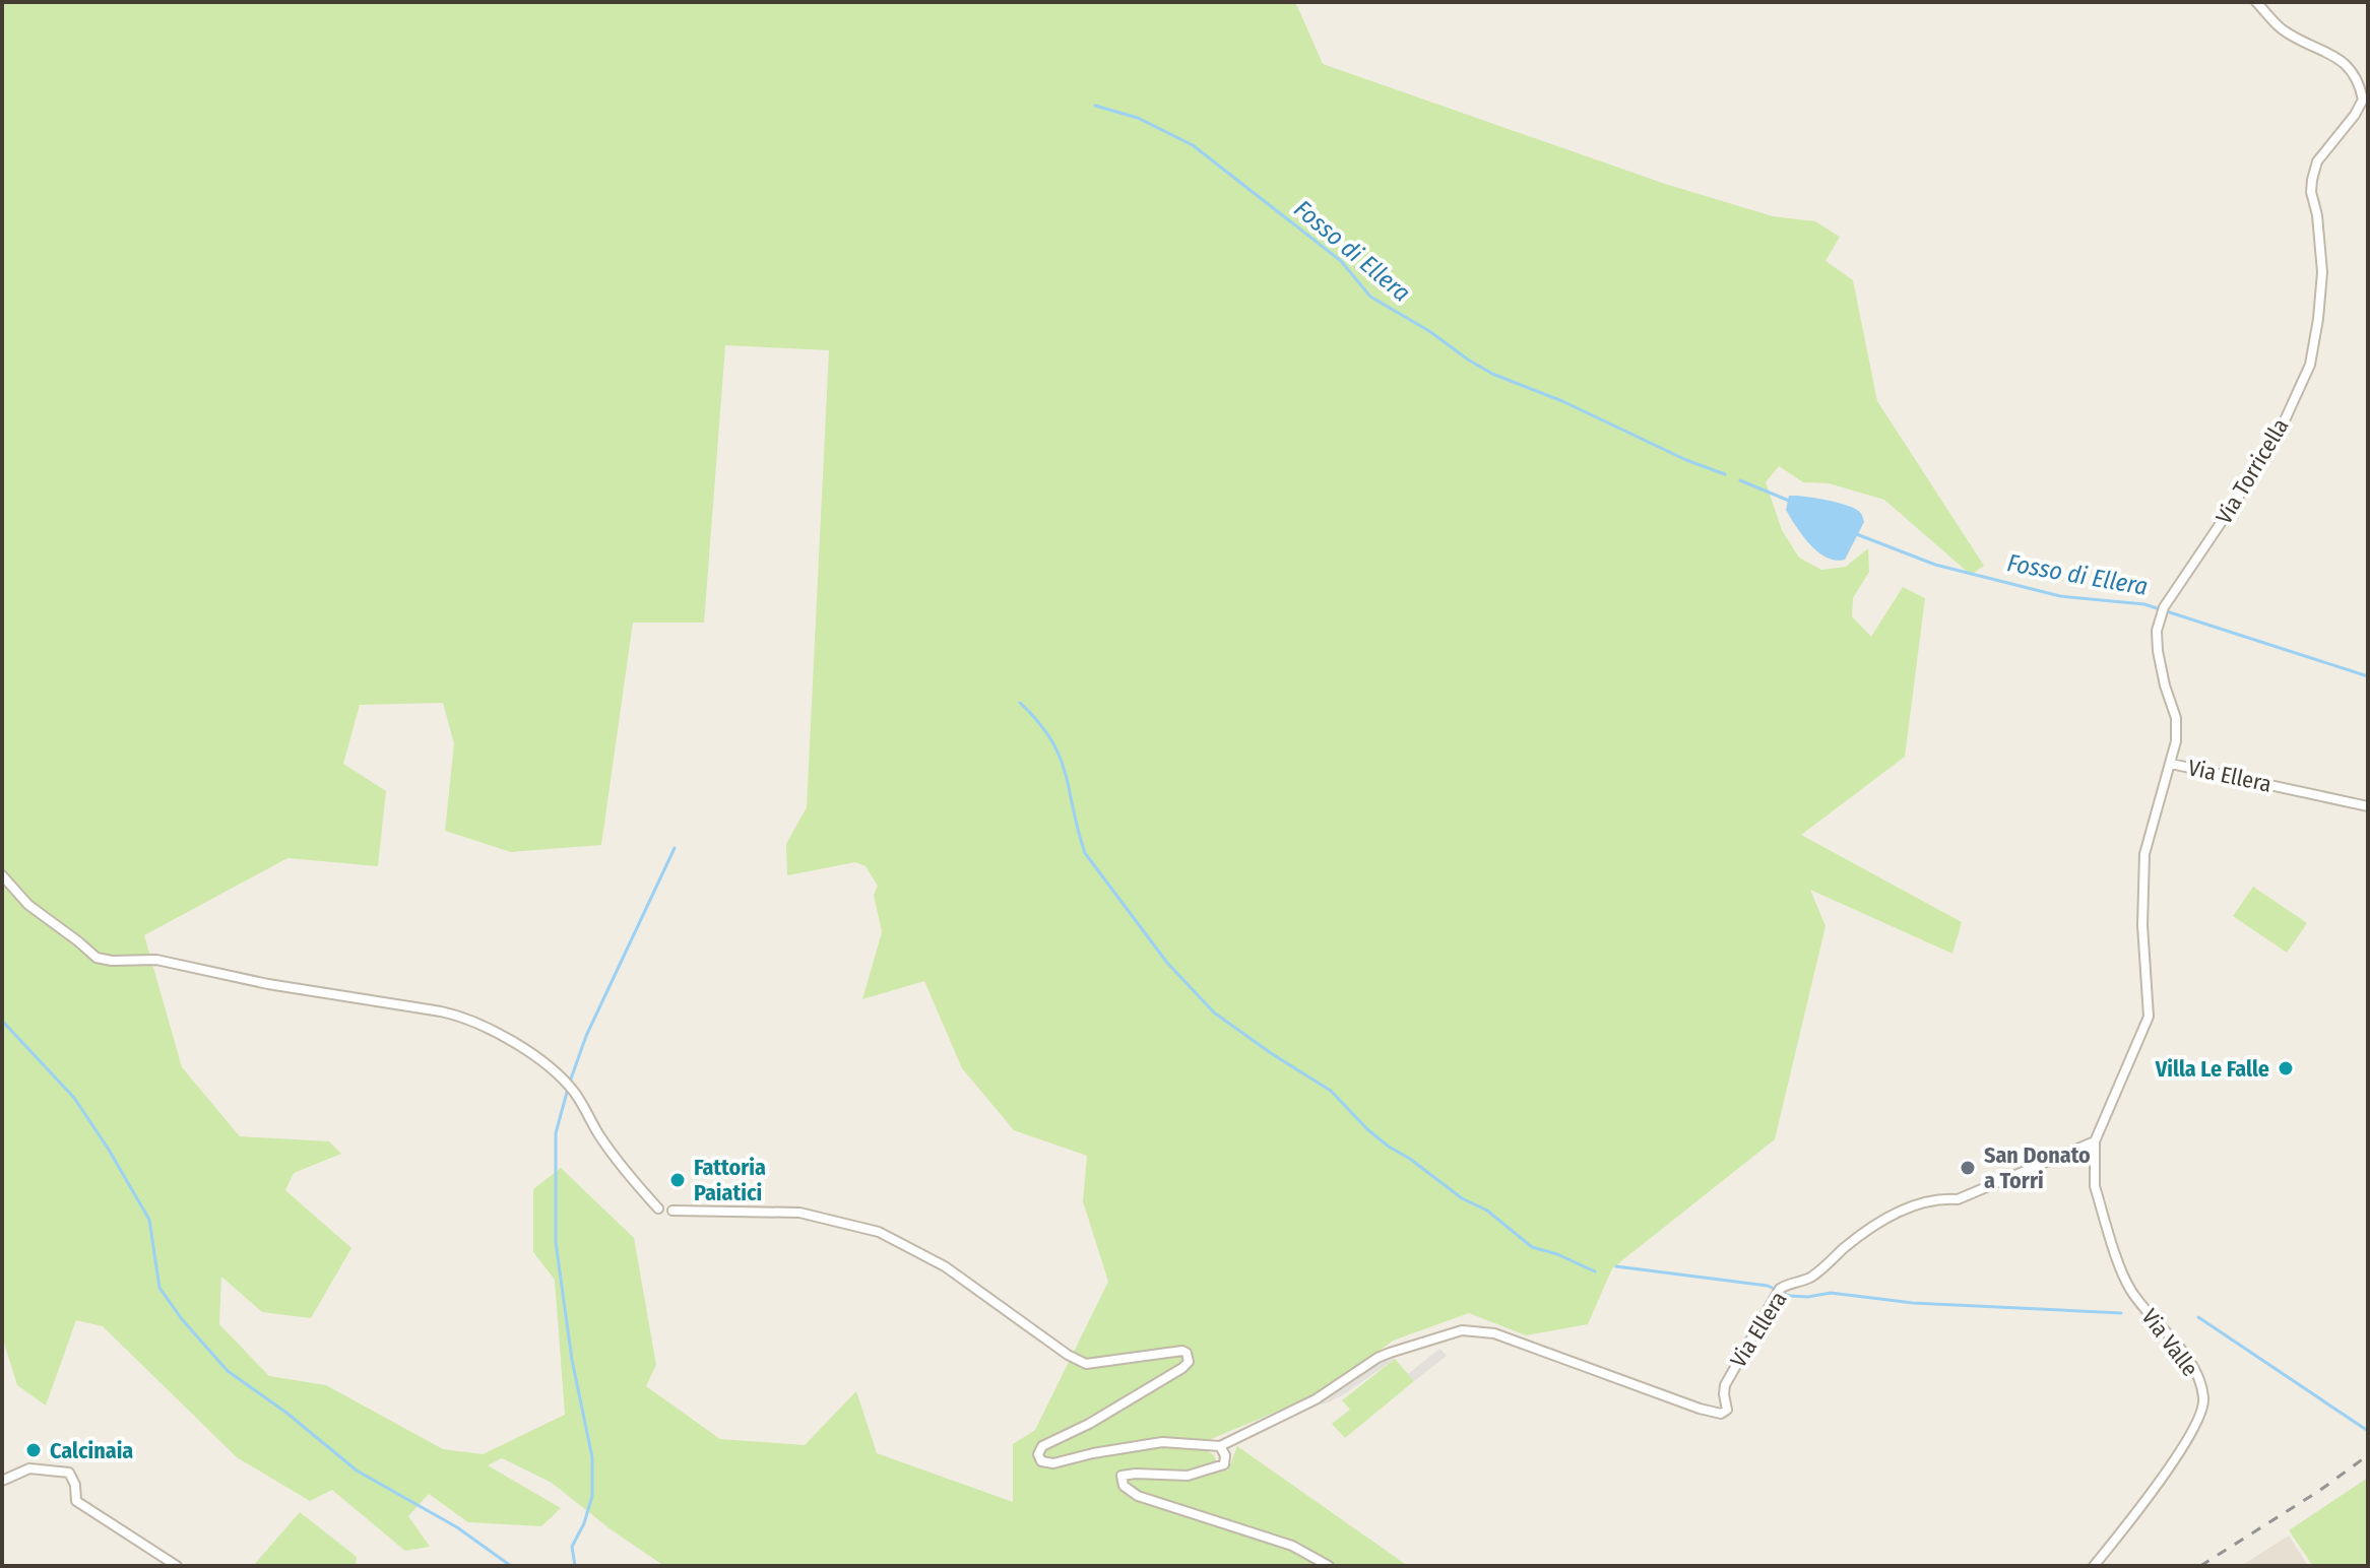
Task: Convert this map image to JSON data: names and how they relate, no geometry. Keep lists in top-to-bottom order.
{
  "streets": {
    "street": ["Via Torricella", "Via Ellera", "Via Valle"]
  },
  "crossings": [
    ["Via Torricella", "Via Ellera"],
    ["Via Ellera", "Via Valle"]
  ],
  "water": ["Fosso di Ellera"],
  "places": [
    "Villa Le Falle",
    "San Donato a Torri",
    "Fattoria Paiatici",
    "Calcinaia"
  ]
}
